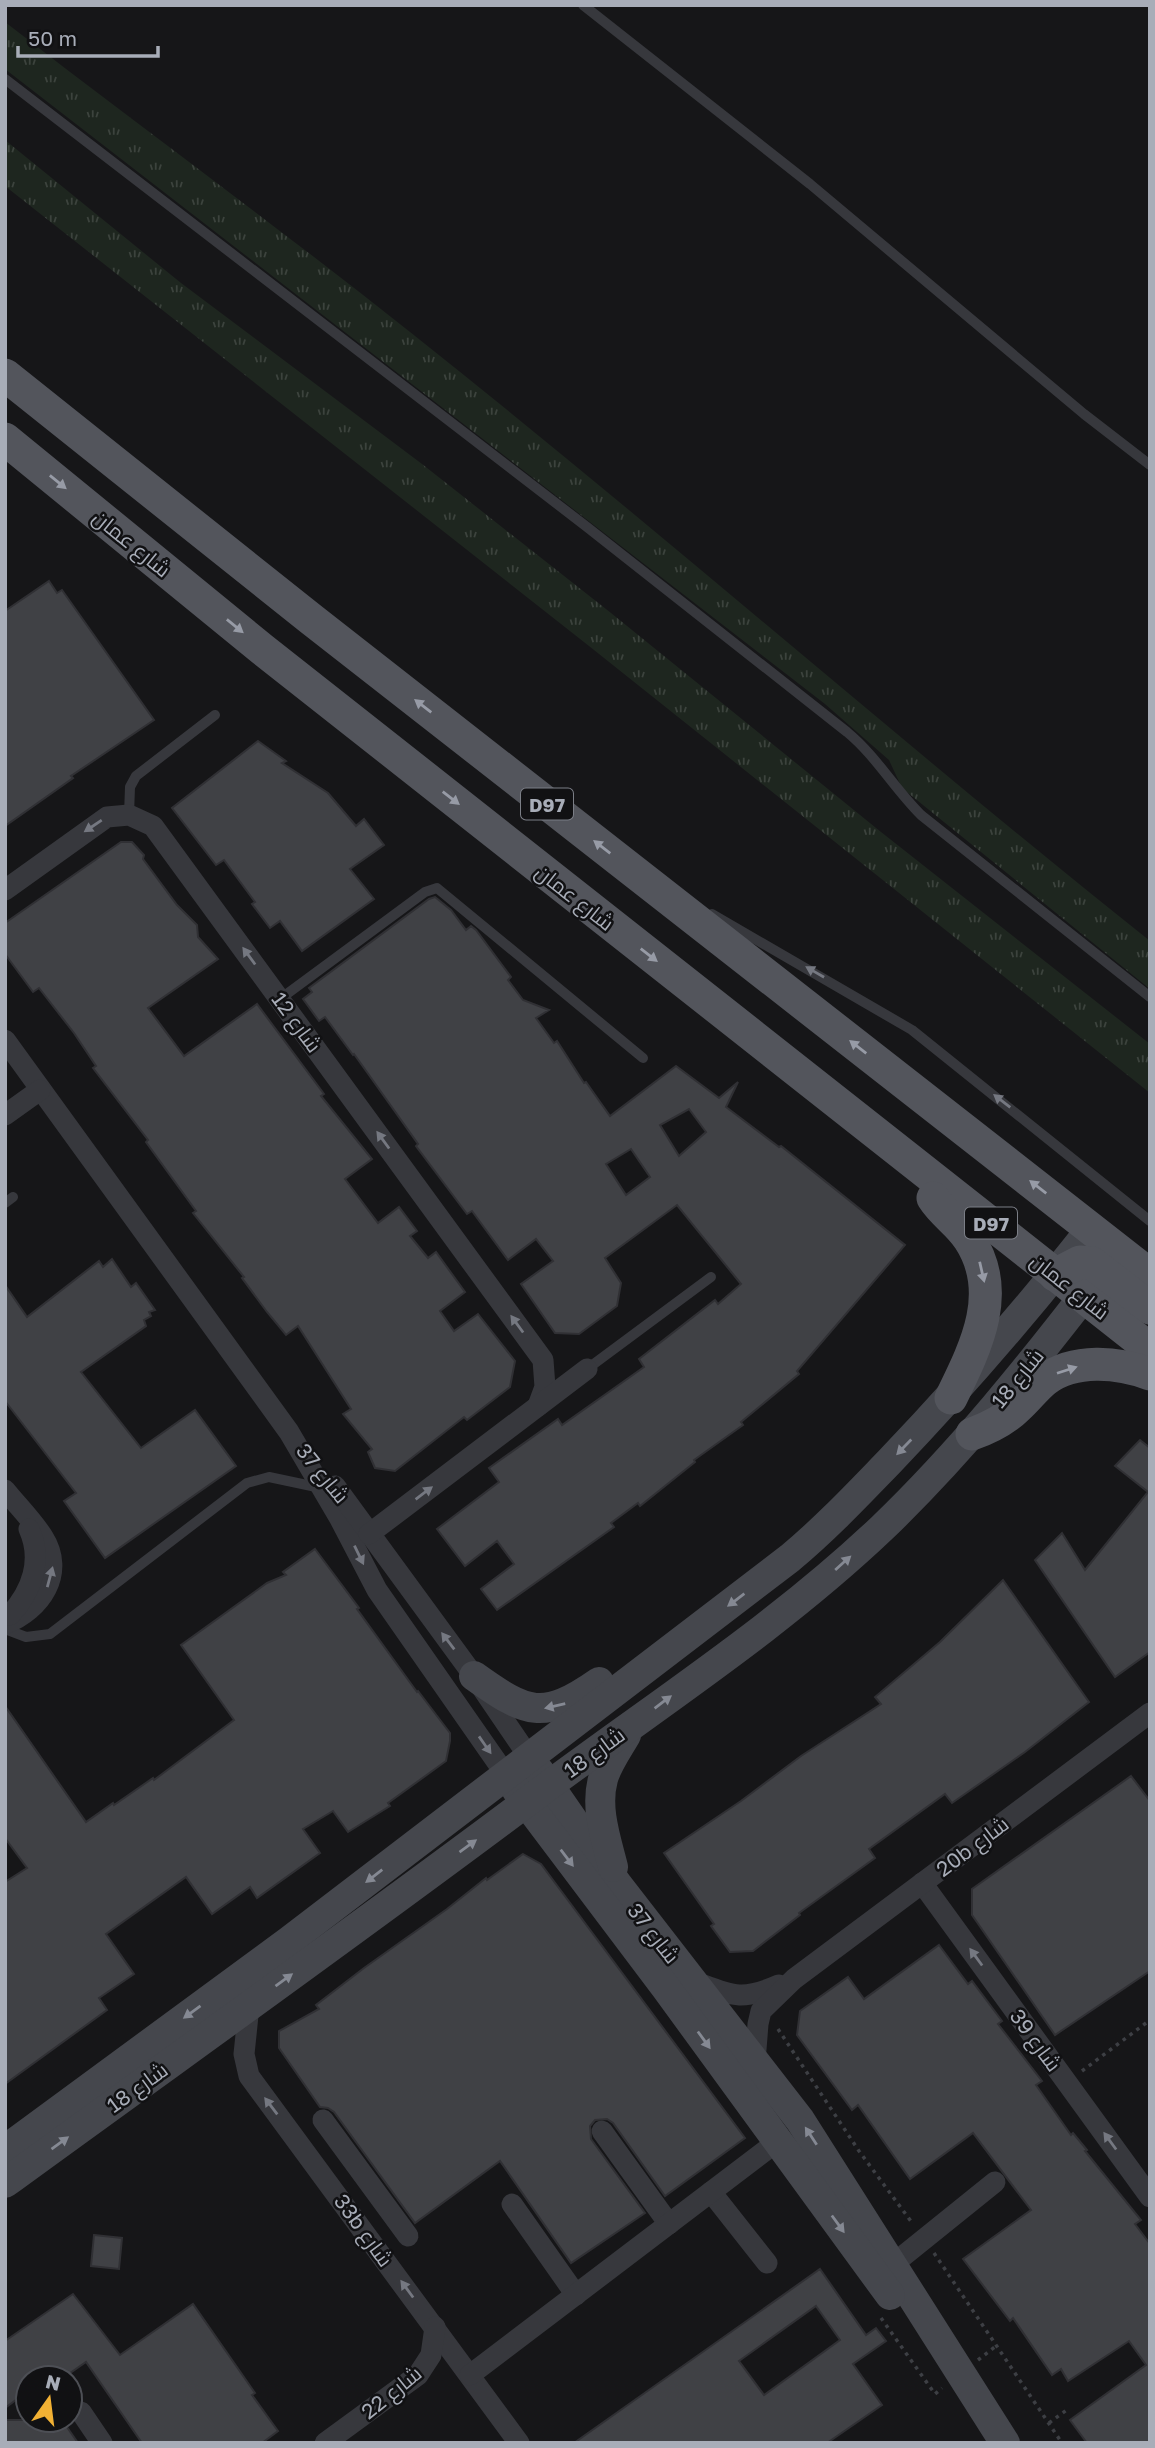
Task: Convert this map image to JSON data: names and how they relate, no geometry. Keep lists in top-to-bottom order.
{
  "streets": {
    "main road": ["شارع عمان", "D97"],
    "street": [
      "شارع 12",
      "شارع 18",
      "شارع 37",
      "20b شارع",
      "شارع 39",
      "33b شارع",
      "شارع 22"
    ]
  },
  "crossings": [
    ["شارع عمان", "شارع 18"],
    ["شارع 18", "شارع 37"],
    ["شارع 18", "33b شارع"],
    ["شارع 37", "20b شارع"],
    ["20b شارع", "شارع 39"],
    ["33b شارع", "شارع 22"]
  ],
  "one_way": ["شارع 12", "شارع 39"],
  "scale_bar": "50 m",
  "north": "top"
}
